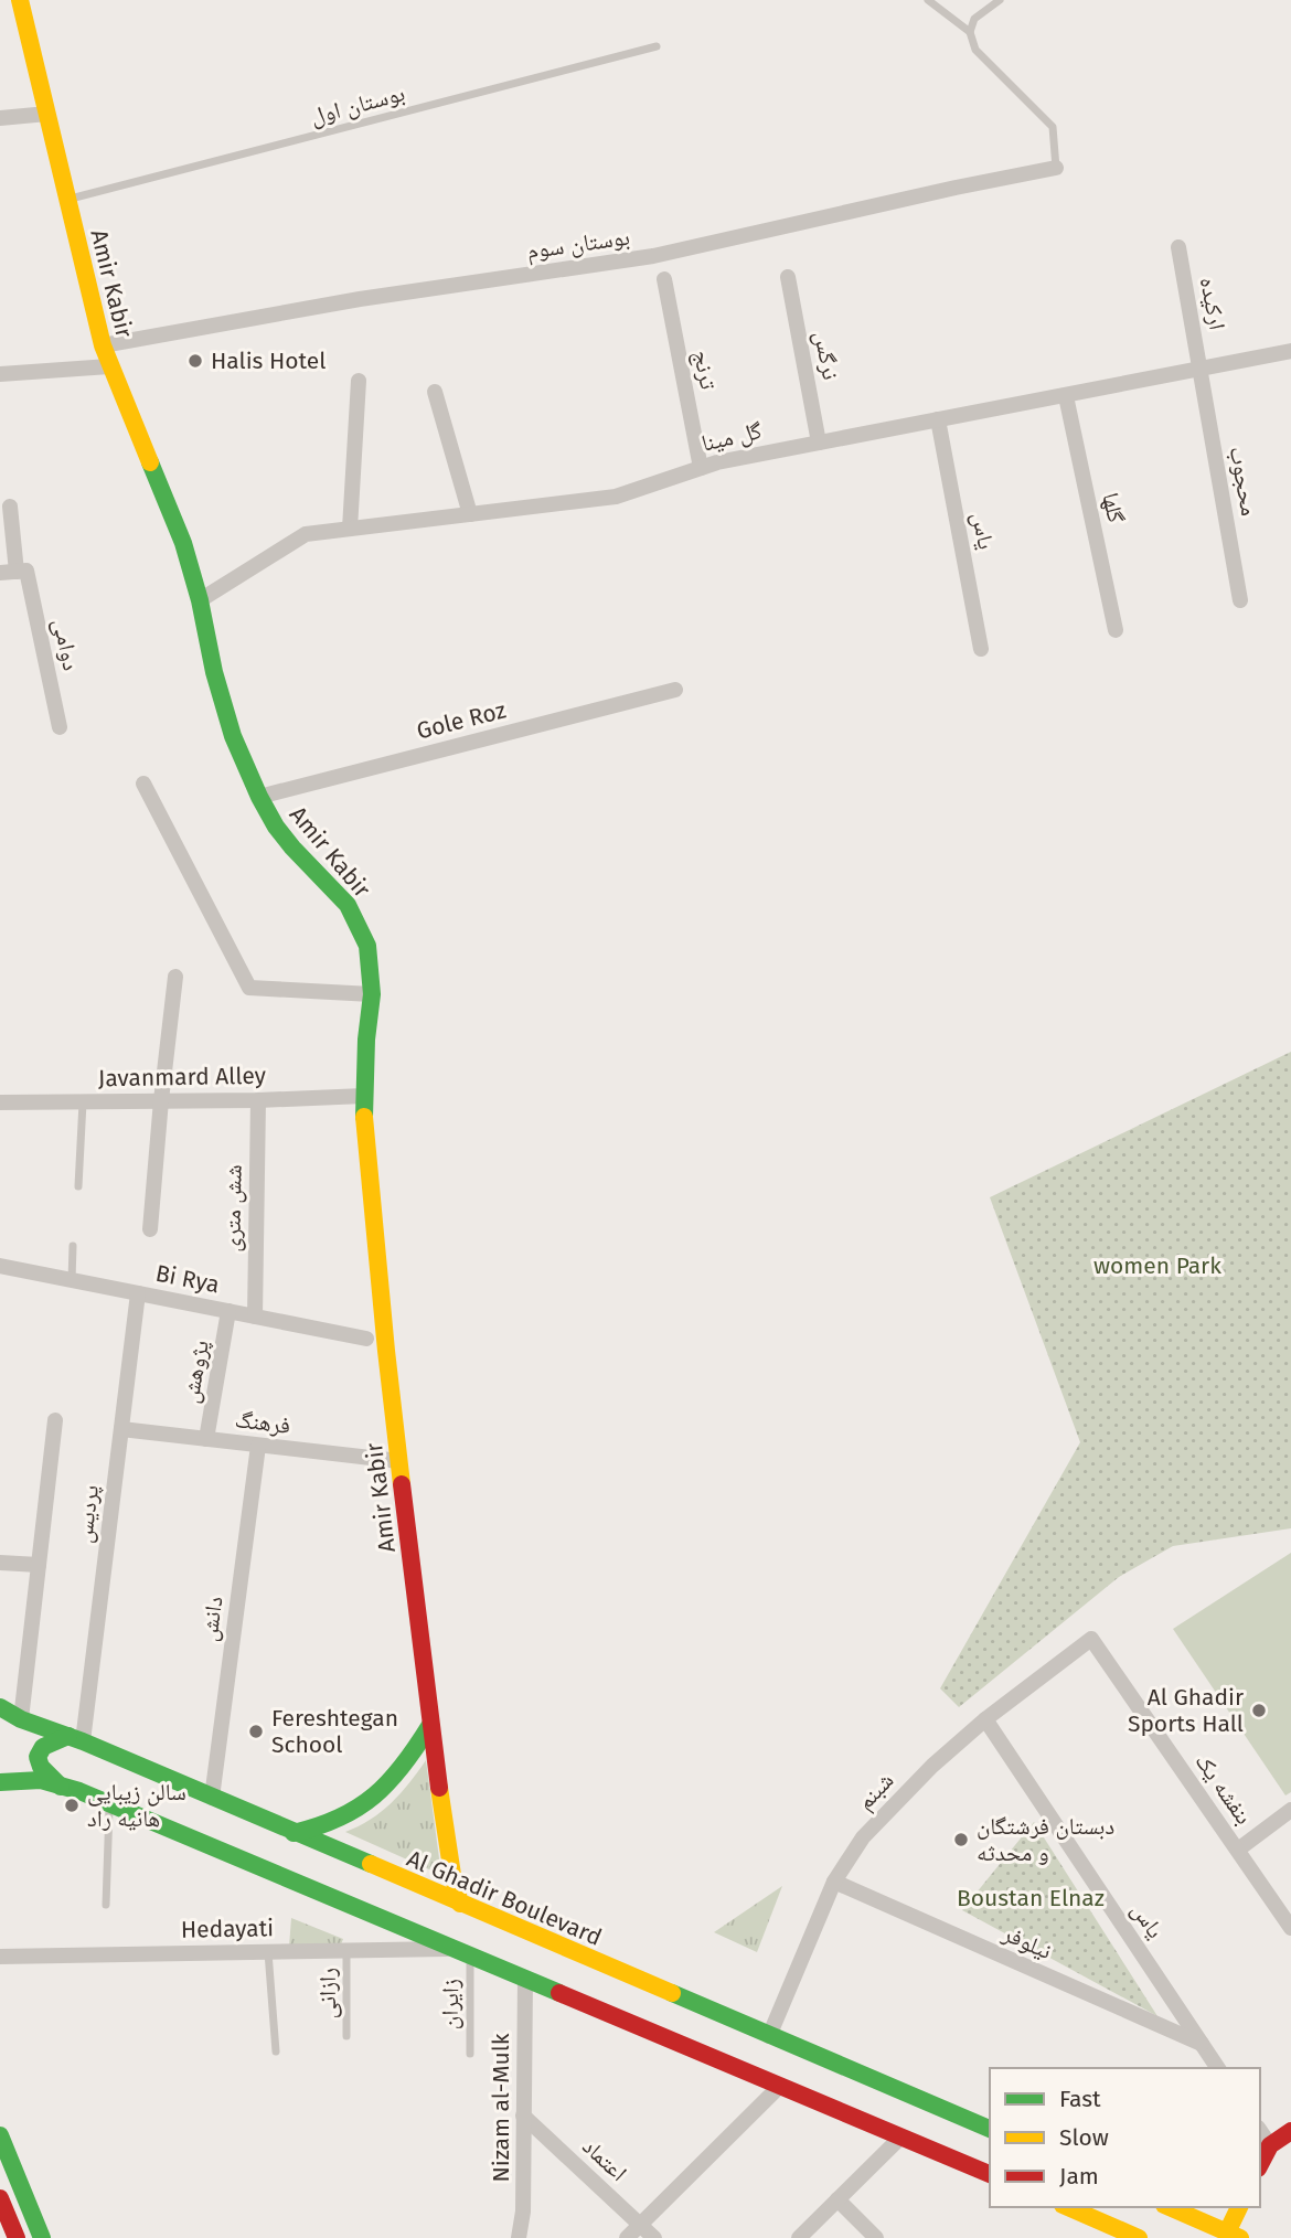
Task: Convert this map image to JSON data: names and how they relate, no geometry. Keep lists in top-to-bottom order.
{
  "streets": {
    "main road": ["Amir Kabir", "Al Ghadir Boulevard"],
    "street": [
      "بوستان سوم",
      "ارکیده",
      "نرگس",
      "ترنج",
      "گل مینا",
      "محجوب",
      "گلها",
      "یاس",
      "دوامی",
      "Gole Roz",
      "Javanmard Alley",
      "شش متری",
      "Bi Rya",
      "پژوهش",
      "فرهنگ",
      "پردیس",
      "دانش",
      "بنفشه یک",
      "شبنم",
      "Hedayati",
      "نیلوفر",
      "Nizam al-Mulk",
      "اعتماد"
    ],
    "lane": ["بوستان اول", "رازانی", "زایران"]
  },
  "crossings": [
    ["بوستان اول", "Amir Kabir"],
    ["بوستان سوم", "Amir Kabir"],
    ["Amir Kabir", "گل مینا"],
    ["Amir Kabir", "Gole Roz"],
    ["Amir Kabir", "Javanmard Alley"],
    ["Amir Kabir", "فرهنگ"],
    ["Amir Kabir", "Al Ghadir Boulevard"],
    ["ارکیده", "گل مینا"],
    ["ارکیده", "محجوب"],
    ["نرگس", "گل مینا"],
    ["ترنج", "گل مینا"],
    ["گل مینا", "محجوب"],
    ["گل مینا", "گلها"],
    ["گل مینا", "یاس"],
    ["یاس", "شبنم"],
    ["یاس", "نیلوفر"],
    ["Javanmard Alley", "شش متری"],
    ["شش متری", "Bi Rya"],
    ["Bi Rya", "پژوهش"],
    ["Bi Rya", "پردیس"],
    ["پژوهش", "فرهنگ"],
    ["فرهنگ", "پردیس"],
    ["فرهنگ", "دانش"],
    ["پردیس", "Al Ghadir Boulevard"],
    ["دانش", "Al Ghadir Boulevard"],
    ["بنفشه یک", "شبنم"],
    ["شبنم", "Al Ghadir Boulevard"],
    ["شبنم", "نیلوفر"],
    ["Hedayati", "رازانی"],
    ["Hedayati", "زایران"],
    ["Nizam al-Mulk", "اعتماد"]
  ],
  "parks": ["women Park", "Boustan Elnaz"],
  "places": [
    "Halis Hotel",
    "Al Ghadir Sports Hall",
    "Fereshtegan School",
    "سالن زیبایی هانيه راد",
    "دبستان فرشتگان و محدثه"
  ],
  "legend": ["Fast", "Slow", "Jam"]
}
